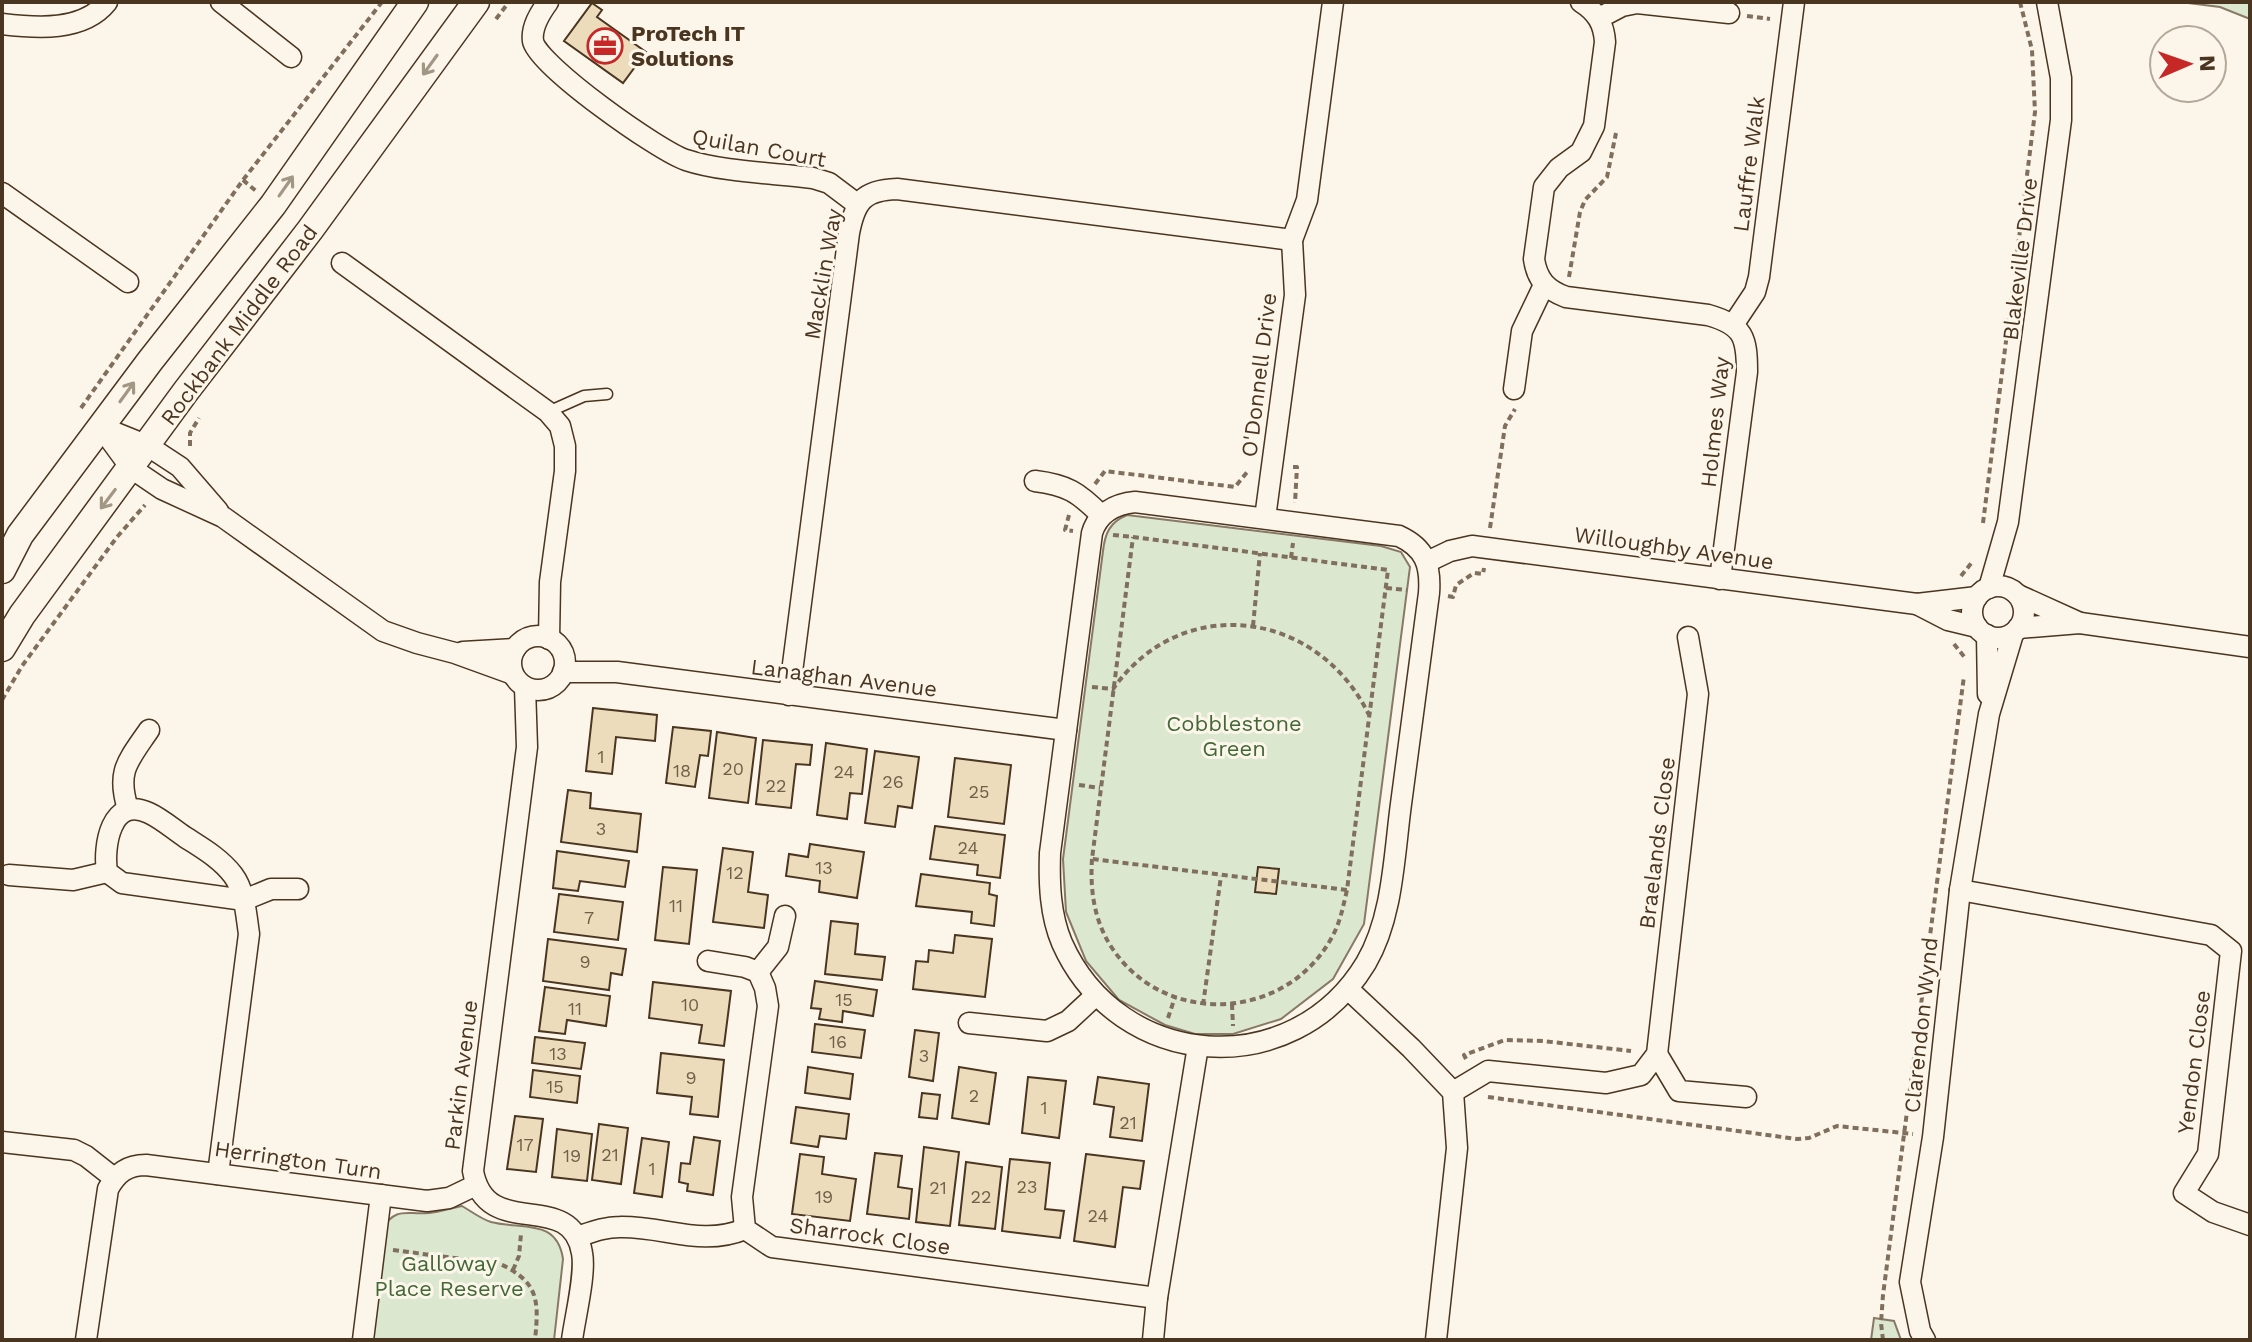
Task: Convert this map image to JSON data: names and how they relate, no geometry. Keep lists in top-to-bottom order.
{
  "streets": {
    "street": [
      "Quilan Court",
      "Lauffre Walk",
      "Blakeville Drive",
      "Macklin Way",
      "Rockbank Middle Road",
      "O'Donnell Drive",
      "Holmes Way",
      "Willoughby Avenue",
      "Lanaghan Avenue",
      "Braelands Close",
      "Clarendon Wynd",
      "Yendon Close",
      "Parkin Avenue",
      "Herrington Turn",
      "Sharrock Close"
    ]
  },
  "crossings": [
    ["Quilan Court", "Macklin Way"],
    ["Lauffre Walk", "Holmes Way"],
    ["Blakeville Drive", "Willoughby Avenue"],
    ["Blakeville Drive", "Clarendon Wynd"],
    ["Macklin Way", "O'Donnell Drive"],
    ["Macklin Way", "Lanaghan Avenue"],
    ["Rockbank Middle Road", "Lanaghan Avenue"],
    ["Holmes Way", "Willoughby Avenue"],
    ["Willoughby Avenue", "Clarendon Wynd"],
    ["Lanaghan Avenue", "Parkin Avenue"],
    ["Parkin Avenue", "Herrington Turn"]
  ],
  "parks": ["Cobblestone Green", "Galloway Place Reserve"],
  "places": {
    "office": ["ProTech IT Solutions"]
  },
  "house_numbers": [
    "1",
    "20",
    "18",
    "24",
    "26",
    "22",
    "25",
    "3",
    "24",
    "13",
    "12",
    "11",
    "7",
    "9",
    "15",
    "10",
    "11",
    "16",
    "13",
    "3",
    "9",
    "15",
    "2",
    "1",
    "21",
    "17",
    "21",
    "19",
    "1",
    "23",
    "21",
    "19",
    "22",
    "24"
  ],
  "north": "right"
}
